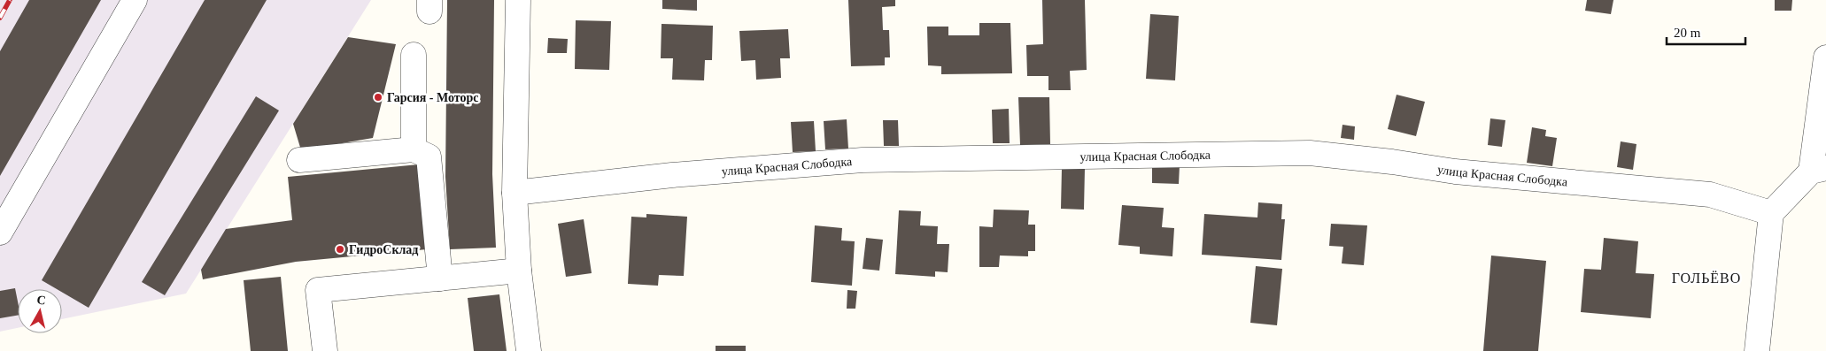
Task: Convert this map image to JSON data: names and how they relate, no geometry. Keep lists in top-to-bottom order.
{
  "streets": {
    "street": ["улица Красная Слободка"]
  },
  "districts": ["ГОЛЬЁВО"],
  "places": ["Гарсия - Моторс", "ГидроСклад"],
  "scale_bar": "20 m",
  "north": "top"
}
